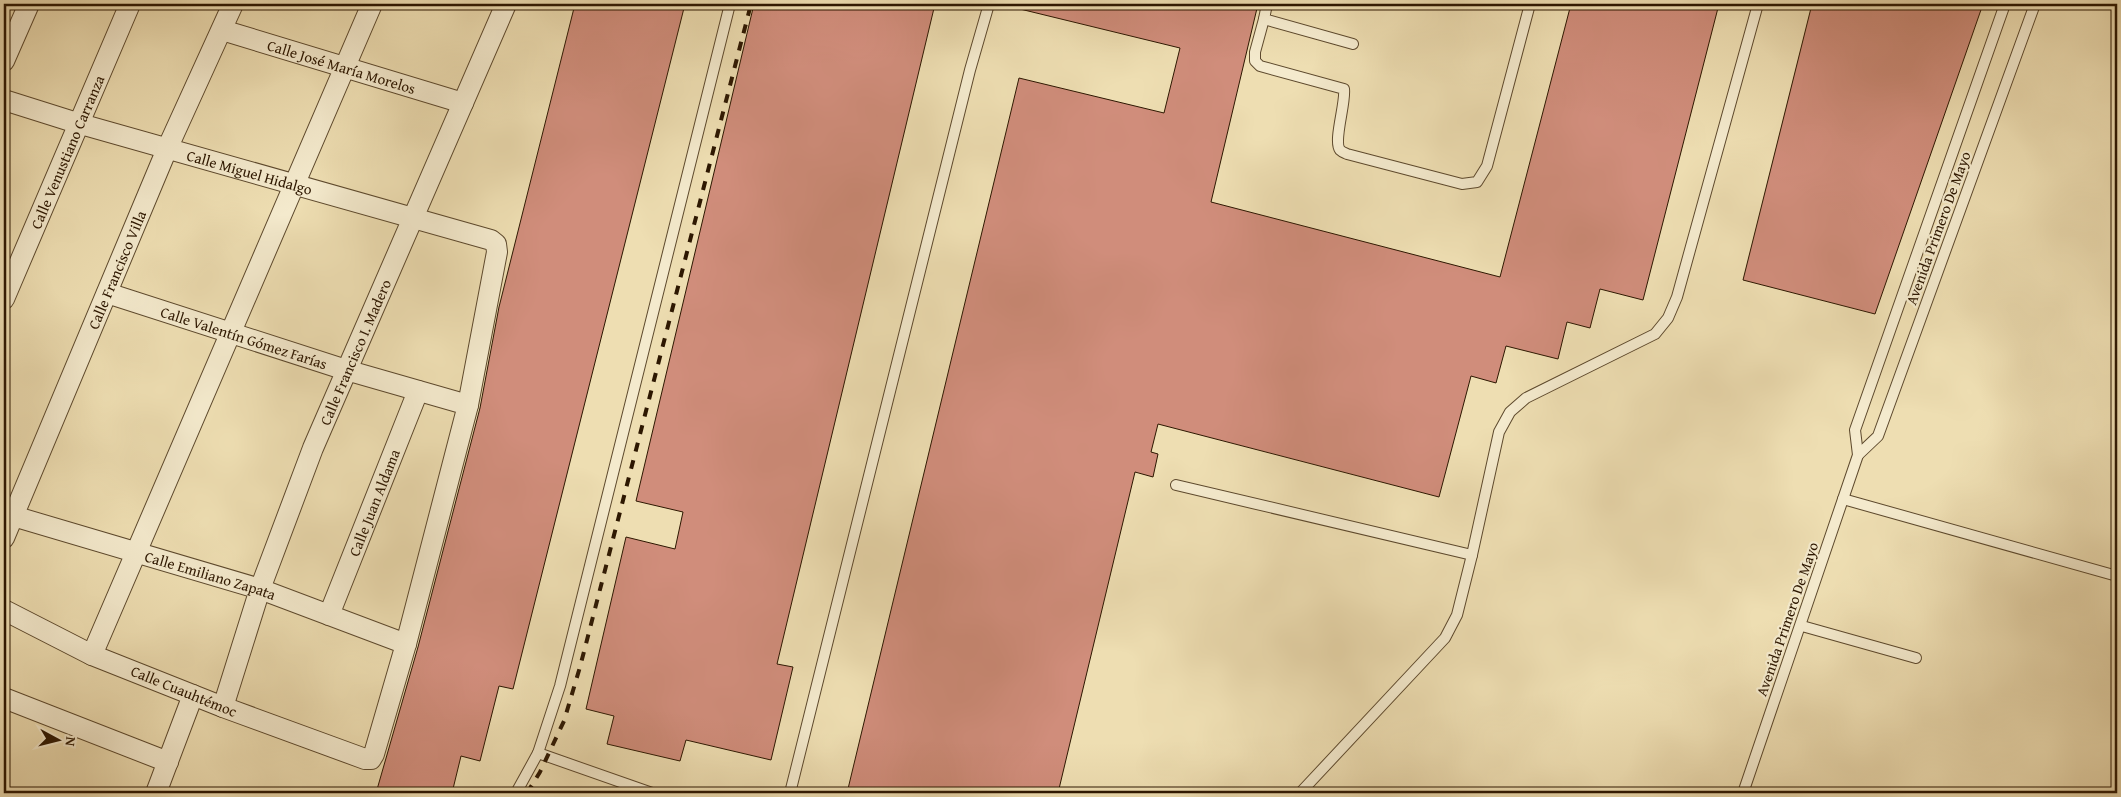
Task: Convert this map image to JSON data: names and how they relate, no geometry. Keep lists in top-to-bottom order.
{
  "streets": {
    "street": [
      "Calle José María Morelos",
      "Calle Venustiano Carranza",
      "Calle Miguel Hidalgo",
      "Calle Francisco Villa",
      "Calle Valentín Gómez Farías",
      "Calle Francisco I. Madero",
      "Calle Juan Aldama",
      "Calle Emiliano Zapata",
      "Calle Cuauhtémoc"
    ],
    "lane": ["Avenida Primero De Mayo"]
  },
  "crossings": [
    ["Calle José María Morelos", "Calle Francisco Villa"],
    ["Calle José María Morelos", "Calle Francisco I. Madero"],
    ["Calle Venustiano Carranza", "Calle Miguel Hidalgo"],
    ["Calle Miguel Hidalgo", "Calle Francisco Villa"],
    ["Calle Miguel Hidalgo", "Calle Valentín Gómez Farías"],
    ["Calle Miguel Hidalgo", "Calle Francisco I. Madero"],
    ["Calle Francisco Villa", "Calle Valentín Gómez Farías"],
    ["Calle Francisco Villa", "Calle Emiliano Zapata"],
    ["Calle Valentín Gómez Farías", "Calle Francisco I. Madero"],
    ["Calle Valentín Gómez Farías", "Calle Juan Aldama"],
    ["Calle Francisco I. Madero", "Calle Emiliano Zapata"],
    ["Calle Francisco I. Madero", "Calle Cuauhtémoc"],
    ["Calle Juan Aldama", "Calle Emiliano Zapata"],
    ["Calle Emiliano Zapata", "Calle Cuauhtémoc"]
  ],
  "north": "right"
}
